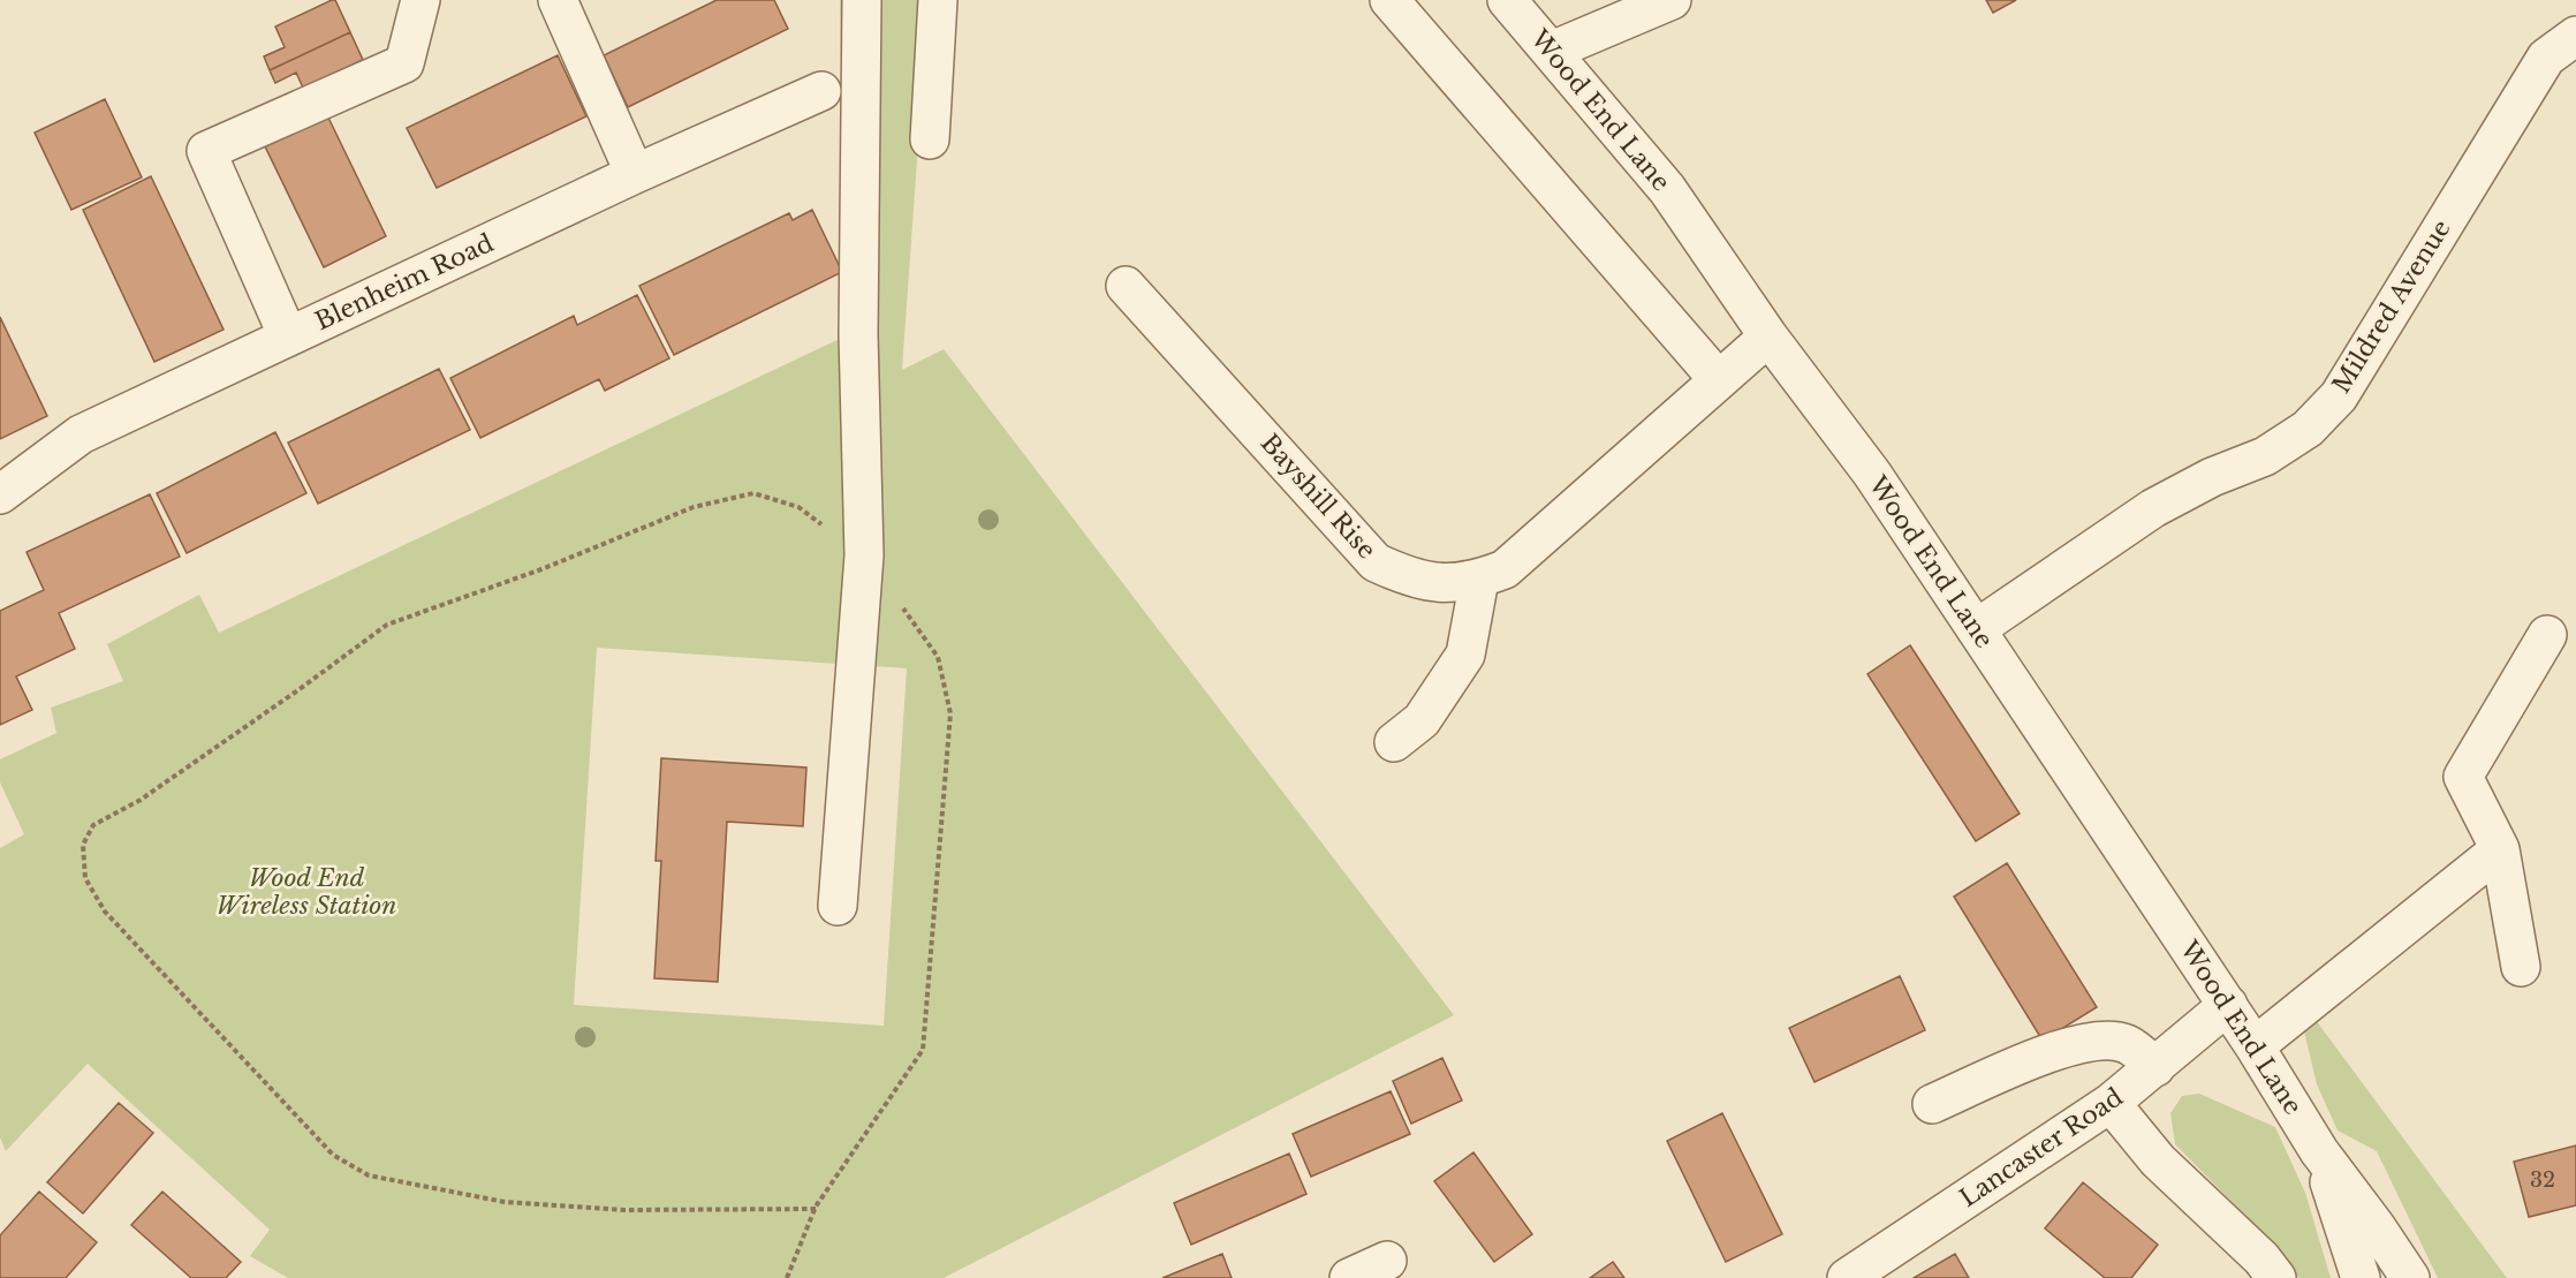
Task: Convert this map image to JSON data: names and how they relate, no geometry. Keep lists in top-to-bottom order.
{
  "streets": {
    "street": [
      "Wood End Lane",
      "Blenheim Road",
      "Mildred Avenue",
      "Bayshill Rise",
      "Lancaster Road"
    ]
  },
  "crossings": [
    ["Wood End Lane", "Mildred Avenue"],
    ["Wood End Lane", "Bayshill Rise"],
    ["Wood End Lane", "Lancaster Road"]
  ],
  "parks": ["Wood End Wireless Station"],
  "house_numbers": ["32"]
}
